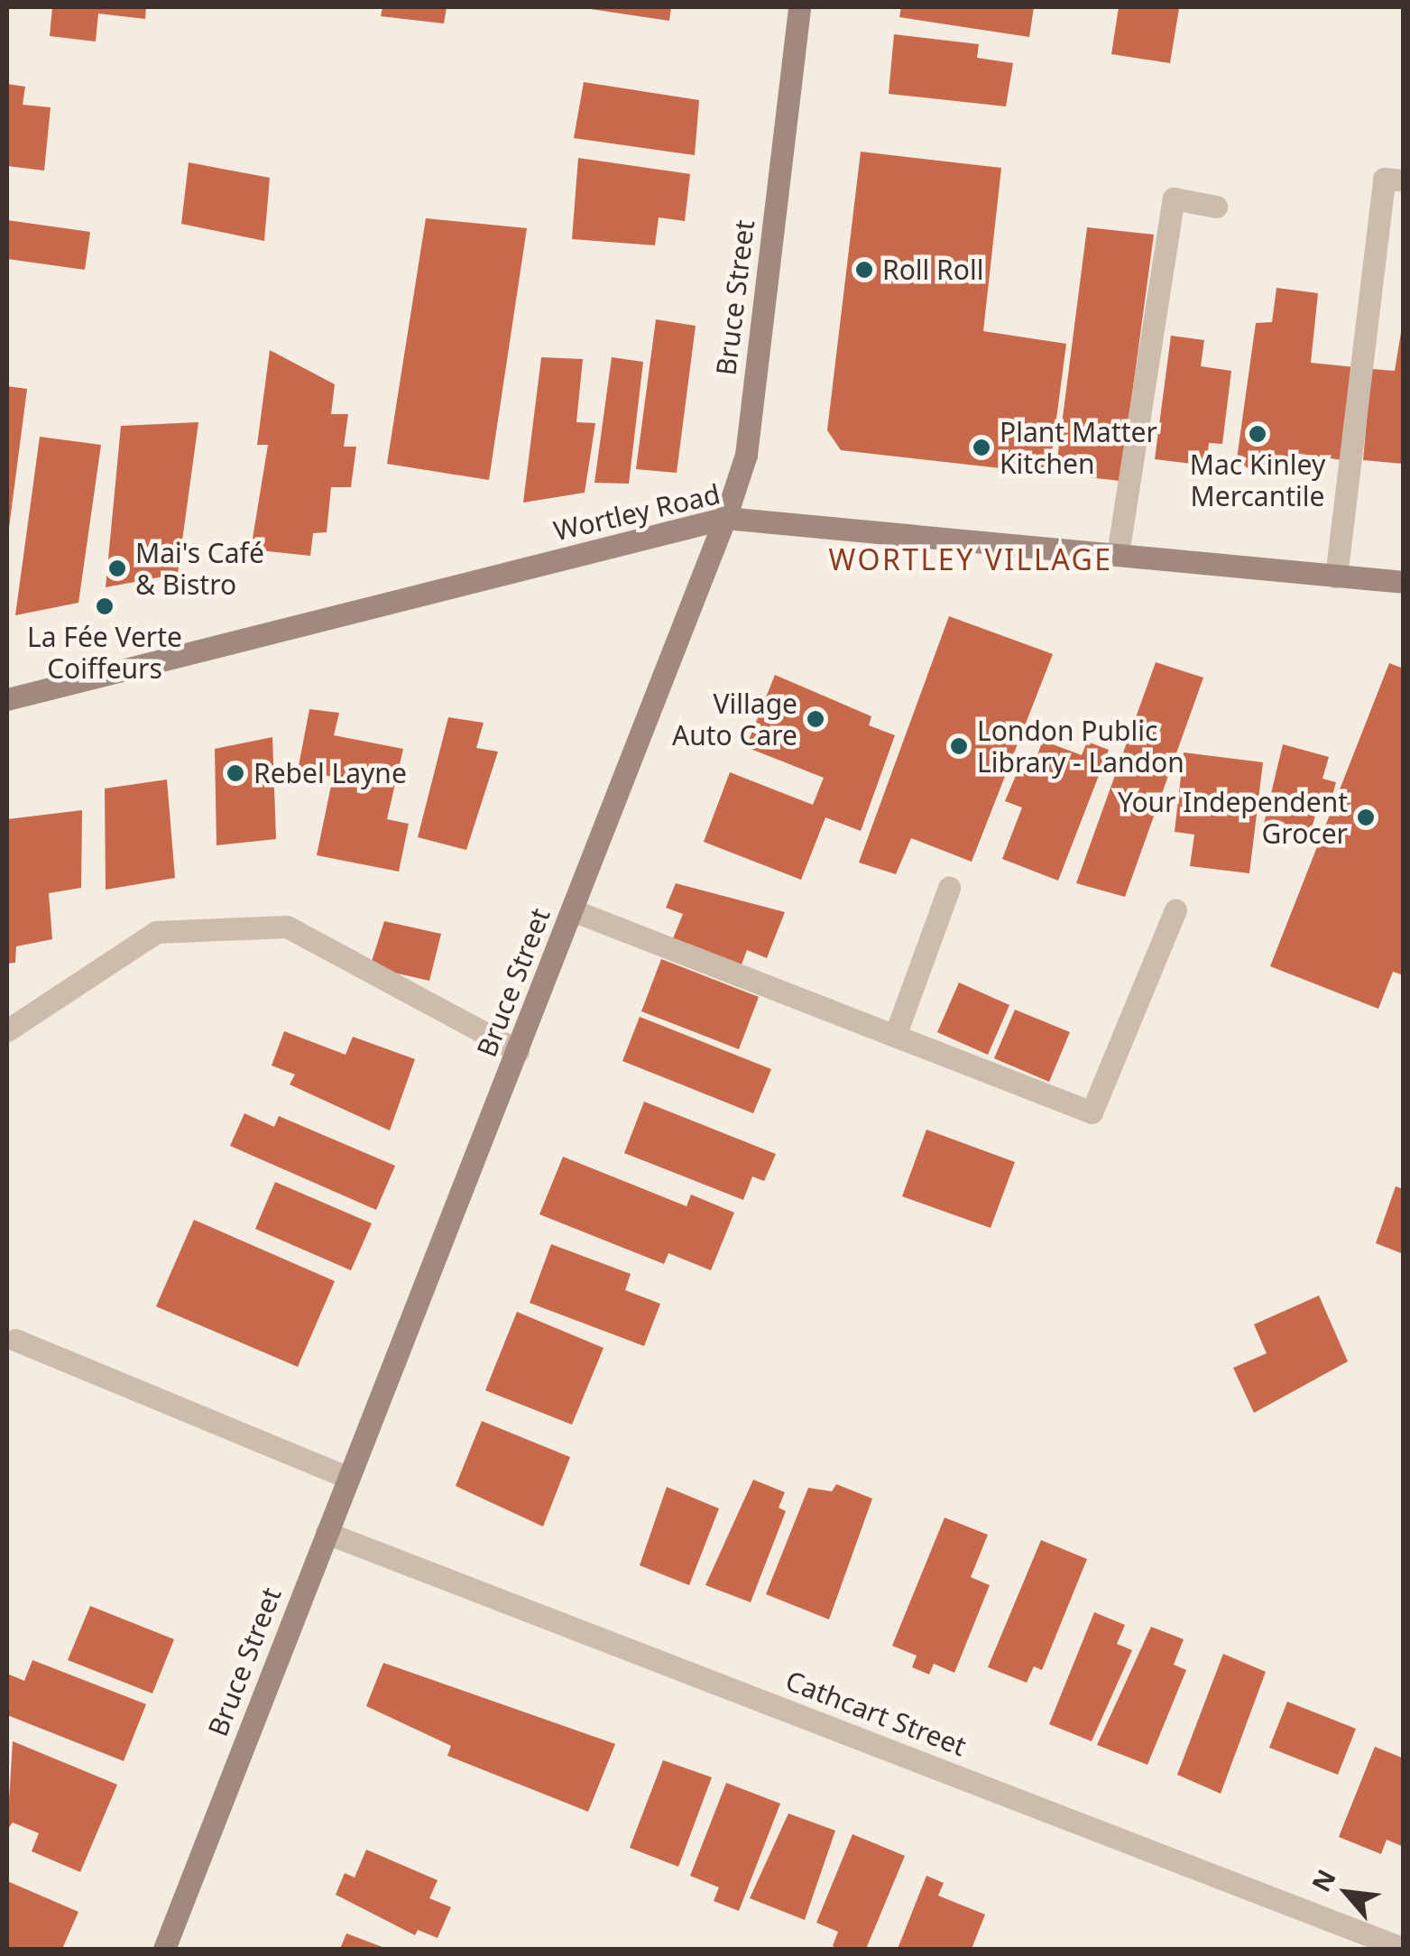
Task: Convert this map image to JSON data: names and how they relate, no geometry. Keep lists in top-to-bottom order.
{
  "streets": {
    "street": ["Bruce Street", "Wortley Road", "Cathcart Street"]
  },
  "crossings": [
    ["Bruce Street", "Wortley Road"],
    ["Bruce Street", "Cathcart Street"]
  ],
  "districts": ["WORTLEY VILLAGE"],
  "places": [
    "Roll Roll",
    "Mac Kinley Mercantile",
    "Plant Matter Kitchen",
    "Mai's Café & Bistro",
    "La Fée Verte Coiffeurs",
    "Village Auto Care",
    "London Public Library - Landon",
    "Rebel Layne",
    "Your Independent Grocer"
  ],
  "north": "top left"
}
